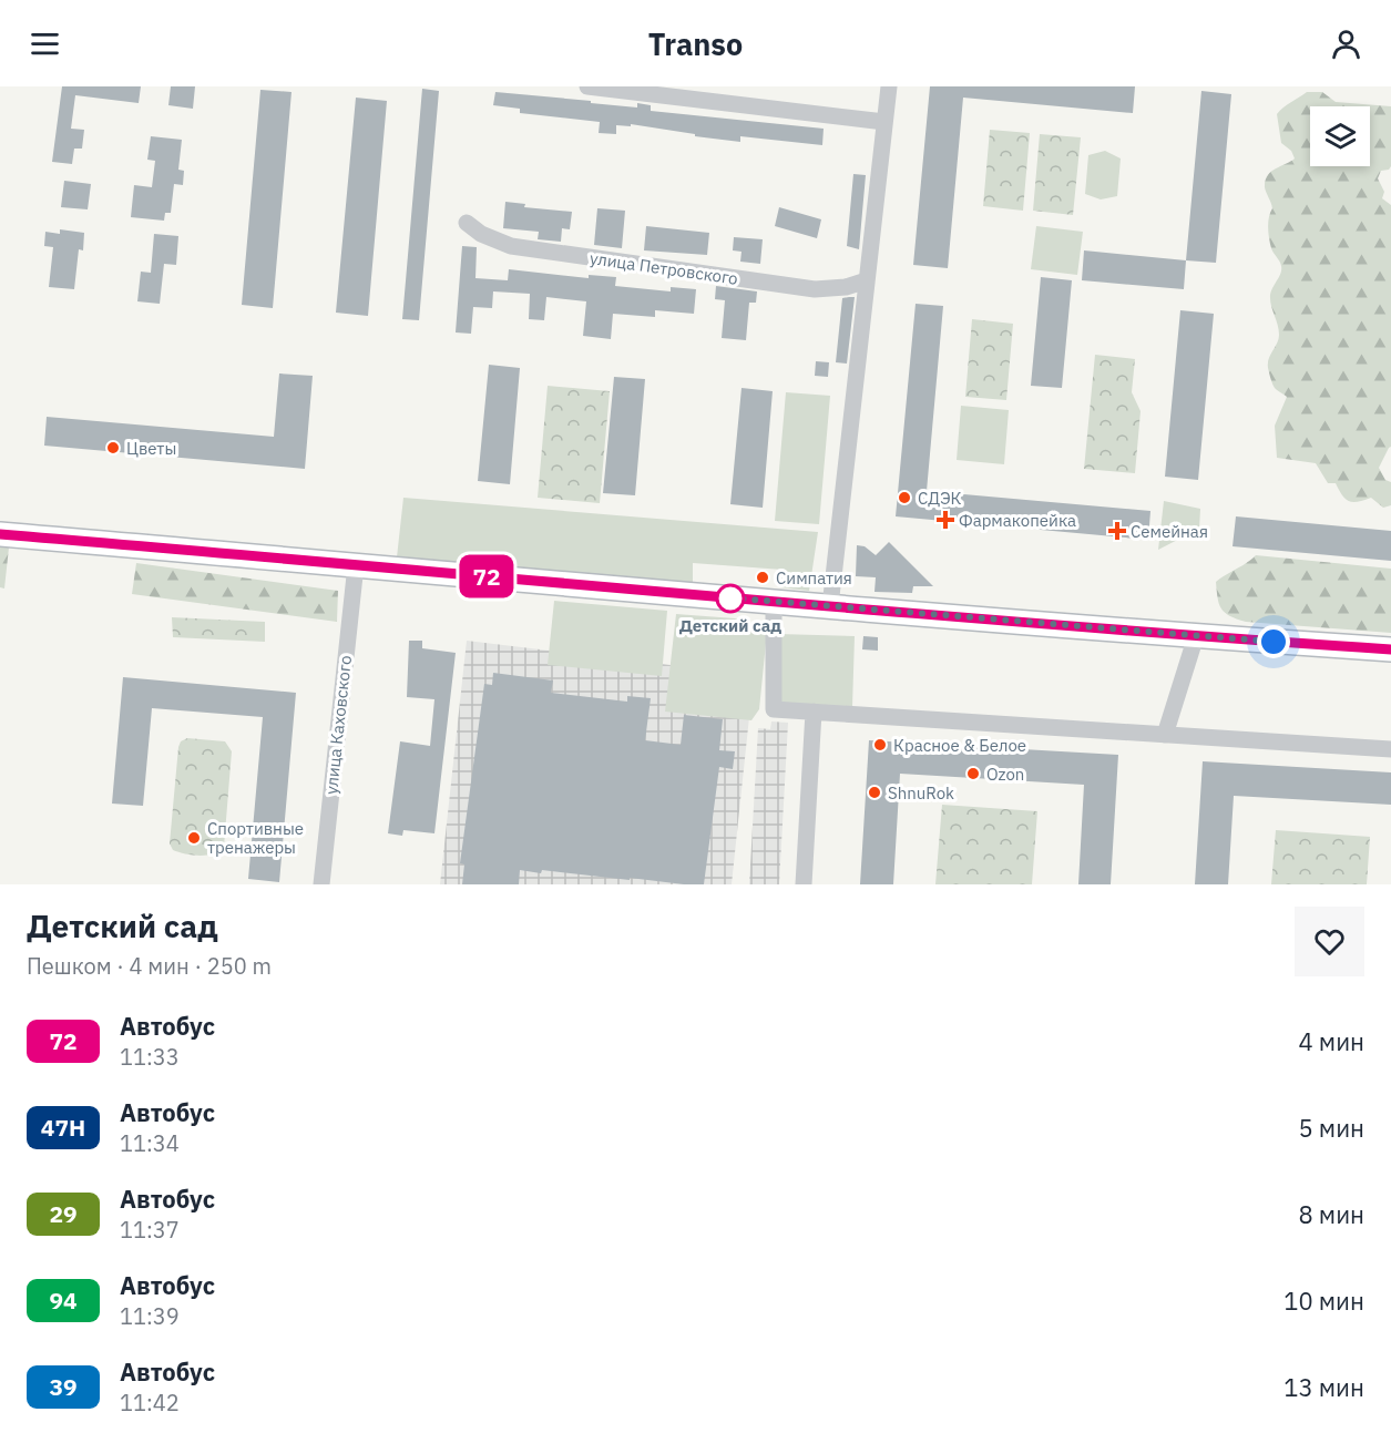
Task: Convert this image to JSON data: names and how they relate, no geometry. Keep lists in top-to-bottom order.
{
  "streets": {
    "street": ["улица Петровского", "улица Каховского"]
  },
  "places": {
    "other": [
      "Цветы",
      "СДЭК",
      "Симпатия",
      "Детский сад",
      "Красное & Белое",
      "Ozon",
      "ShnuRok",
      "Спортивные тренажеры"
    ],
    "health": ["Фармакопейка", "Семейная"]
  },
  "lines": ["bus line 72"],
  "page": {
    "header": "Transo",
    "on_map": "72",
    "heading": ["Детский сад", "Пешком · 4 мин · 250 m"],
    "list": [
      {
        "mark": "72",
        "name": "Автобус",
        "note": "11:33",
        "value": "4 мин"
      },
      {
        "mark": "47Н",
        "name": "Автобус",
        "note": "11:34",
        "value": "5 мин"
      },
      {
        "mark": "29",
        "name": "Автобус",
        "note": "11:37",
        "value": "8 мин"
      },
      {
        "mark": "94",
        "name": "Автобус",
        "note": "11:39",
        "value": "10 мин"
      },
      {
        "mark": "39",
        "name": "Автобус",
        "note": "11:42",
        "value": "13 мин"
      }
    ]
  }
}
